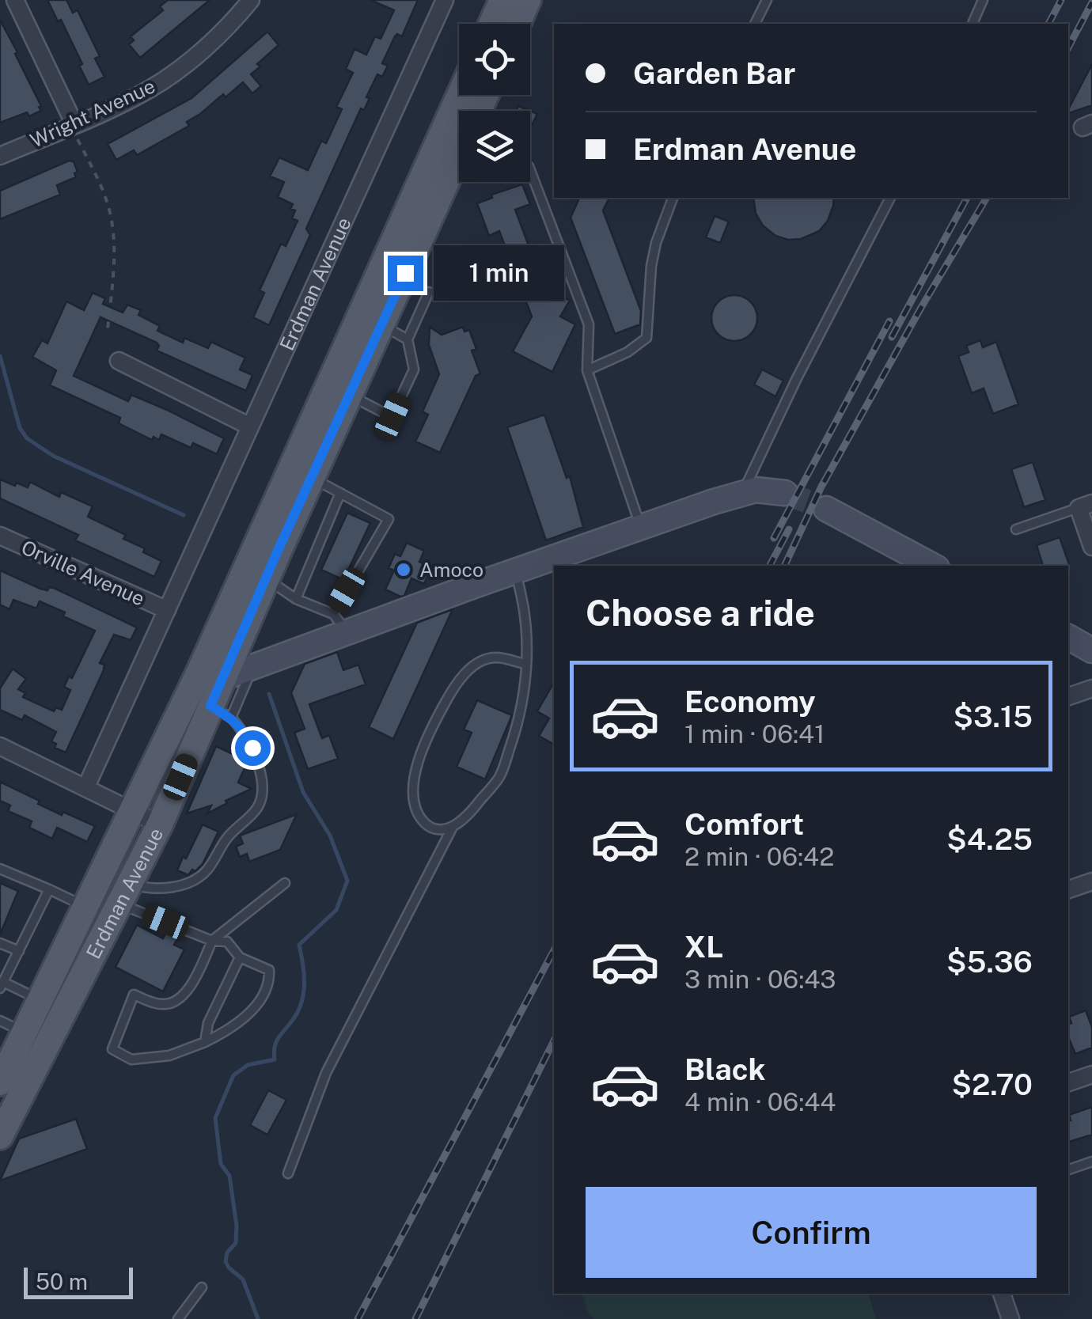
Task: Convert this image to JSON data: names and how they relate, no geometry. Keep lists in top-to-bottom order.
{
  "streets": {
    "main road": ["Erdman Avenue"],
    "street": ["Wright Avenue", "Orville Avenue"]
  },
  "crossings": [
    ["Erdman Avenue", "Orville Avenue"]
  ],
  "places": ["Amoco"],
  "scale_bar": "50 m",
  "page": {
    "banner": ["Garden Bar", "Erdman Avenue"],
    "bubble": "1 min",
    "heading": "Choose a ride",
    "list": [
      {
        "name": "Economy",
        "note": "1 min · 06:41",
        "value": "$3.15"
      },
      {
        "name": "Comfort",
        "note": "2 min · 06:42",
        "value": "$4.25"
      },
      {
        "name": "XL",
        "note": "3 min · 06:43",
        "value": "$5.36"
      },
      {
        "name": "Black",
        "note": "4 min · 06:44",
        "value": "$2.70"
      }
    ],
    "buttons": "Confirm",
    "scale": "50 m"
  }
}
